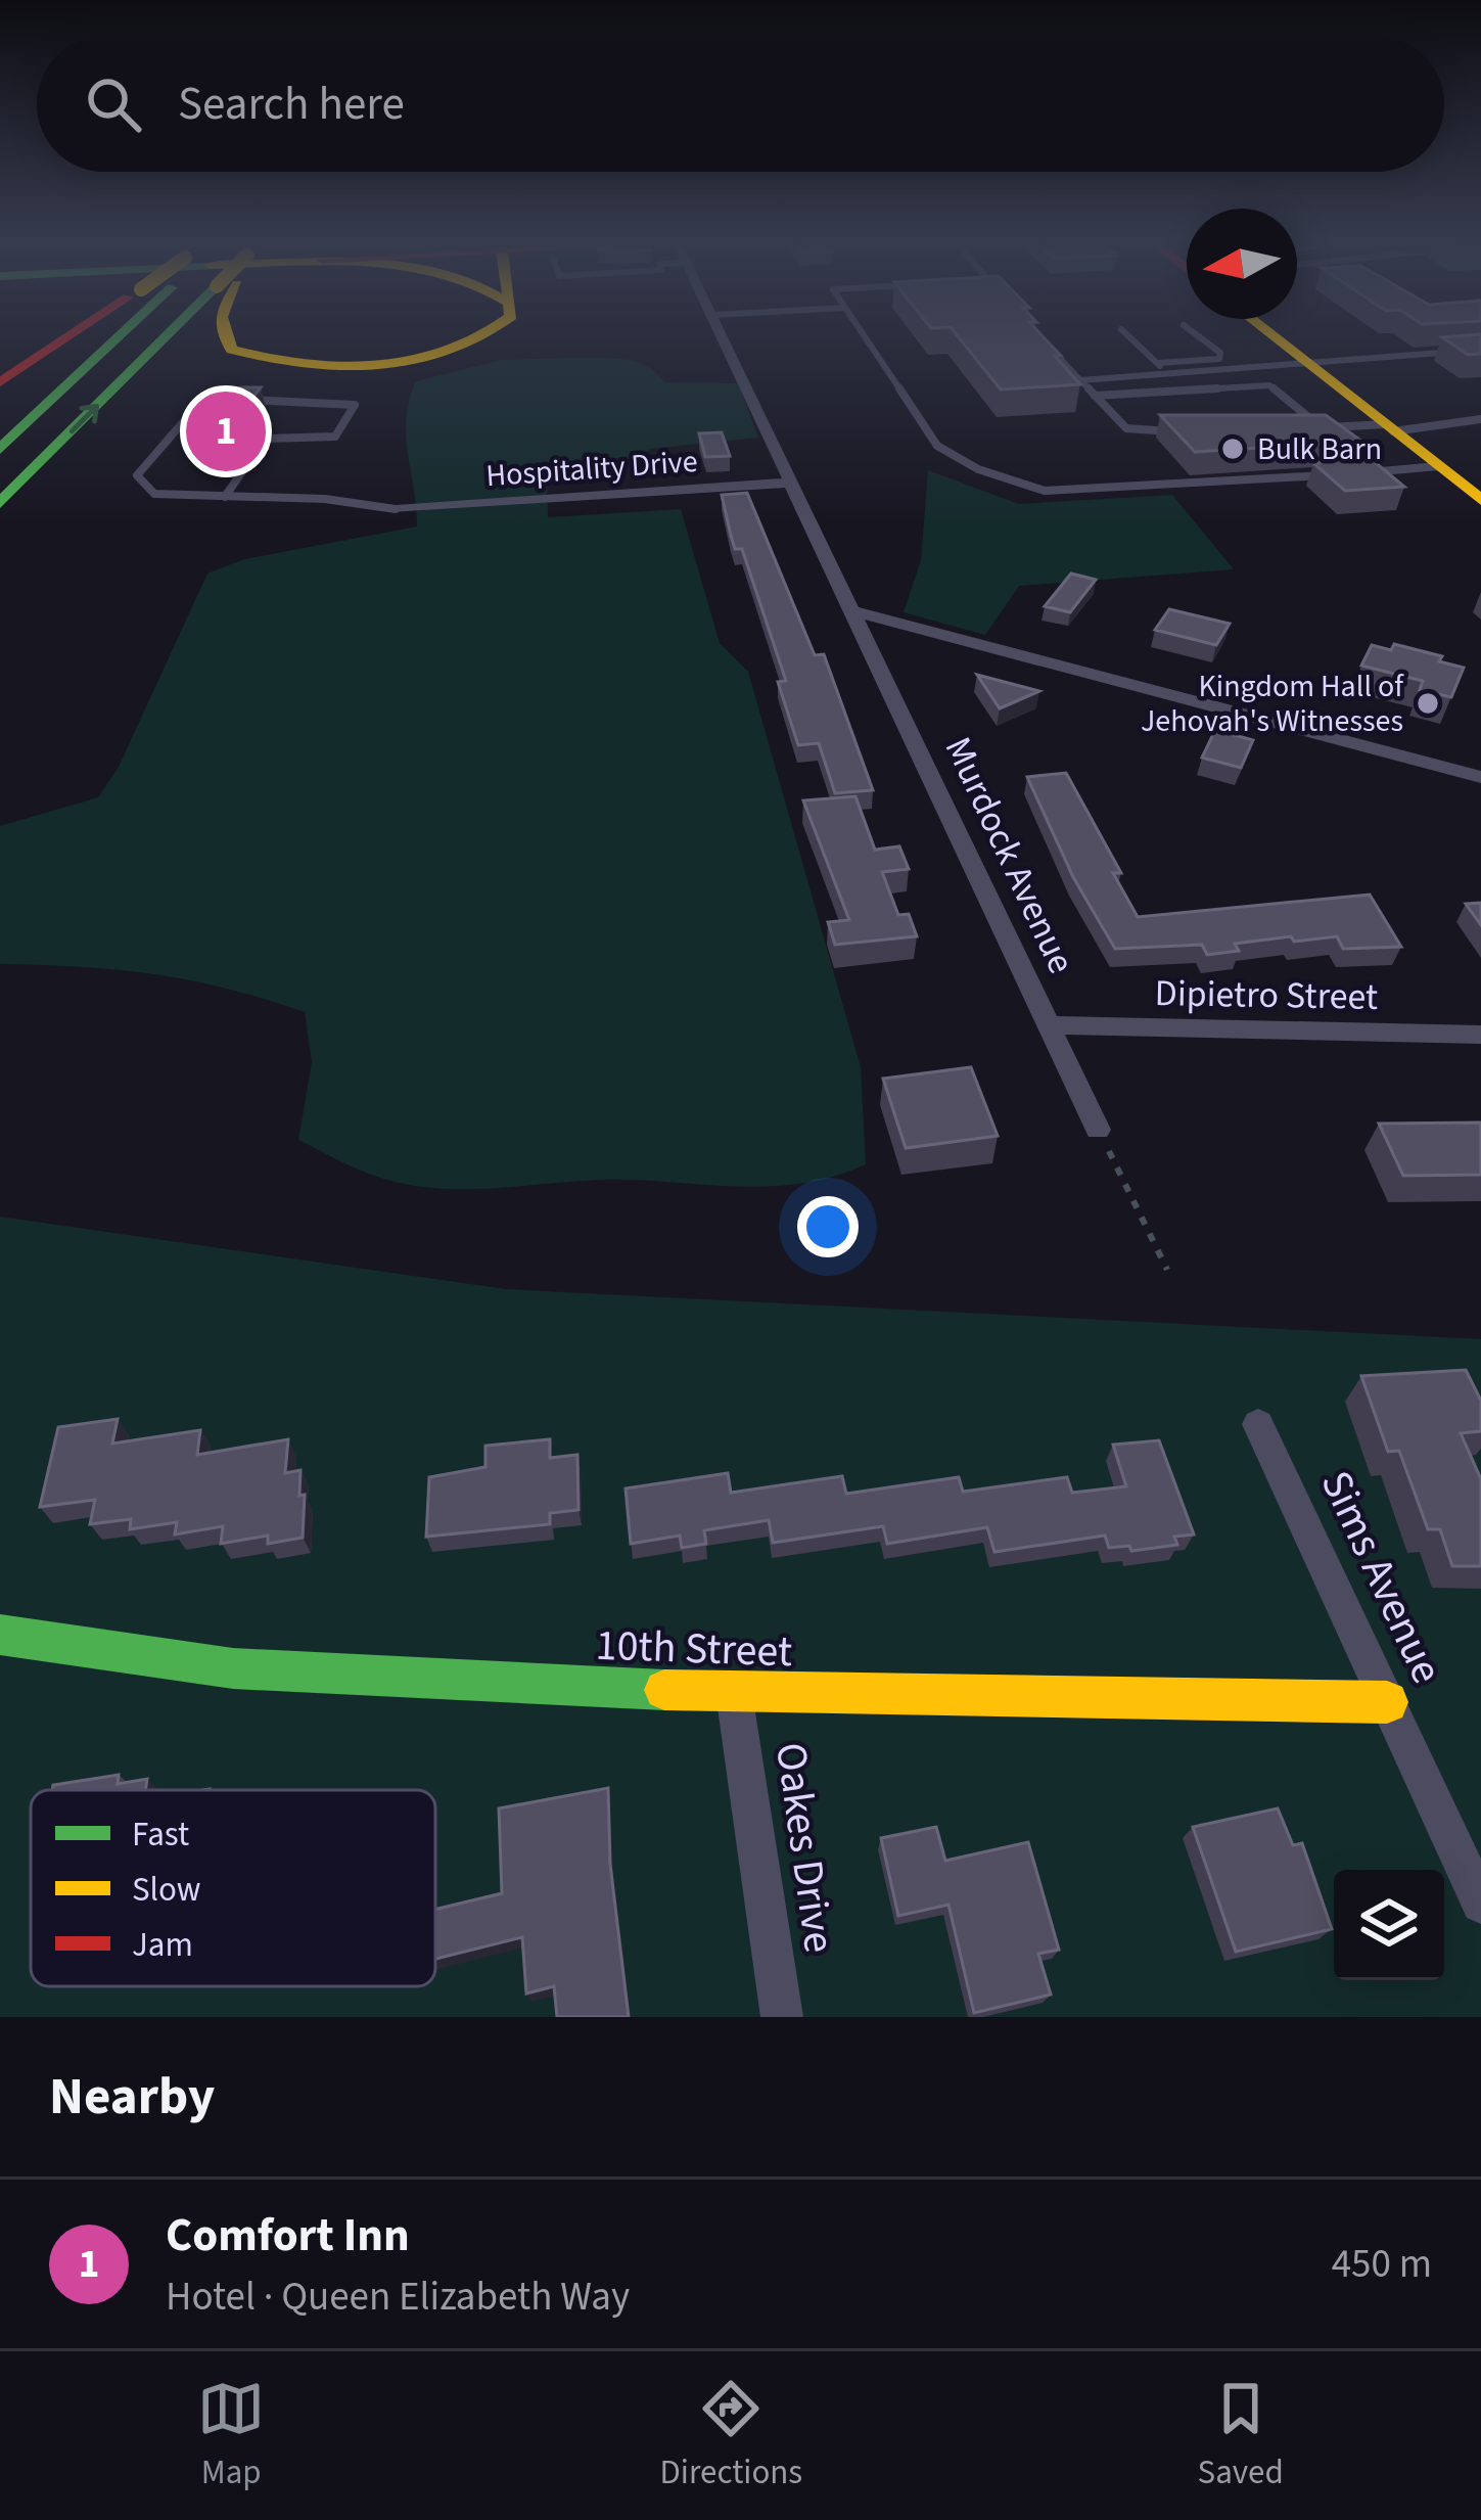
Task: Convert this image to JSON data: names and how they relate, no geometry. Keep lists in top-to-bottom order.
{
  "streets": {
    "main road": ["10th Street"],
    "street": [
      "Hospitality Drive",
      "Murdock Avenue",
      "Dipietro Street",
      "Sims Avenue",
      "Oakes Drive"
    ]
  },
  "crossings": [
    ["Hospitality Drive", "Murdock Avenue"],
    ["Murdock Avenue", "Dipietro Street"],
    ["Sims Avenue", "10th Street"],
    ["10th Street", "Oakes Drive"]
  ],
  "places": ["Bulk Barn", "Kingdom Hall of Jehovah's Witnesses"],
  "legend": ["Fast", "Slow", "Jam"],
  "north": "left",
  "page": {
    "search": "Search here",
    "pins": "1",
    "heading": "Nearby",
    "list": [
      {
        "mark": "1",
        "name": "Comfort Inn",
        "note": "Hotel · Queen Elizabeth Way",
        "value": "450 m"
      }
    ],
    "nav": ["Map", "Directions", "Saved"]
  }
}
